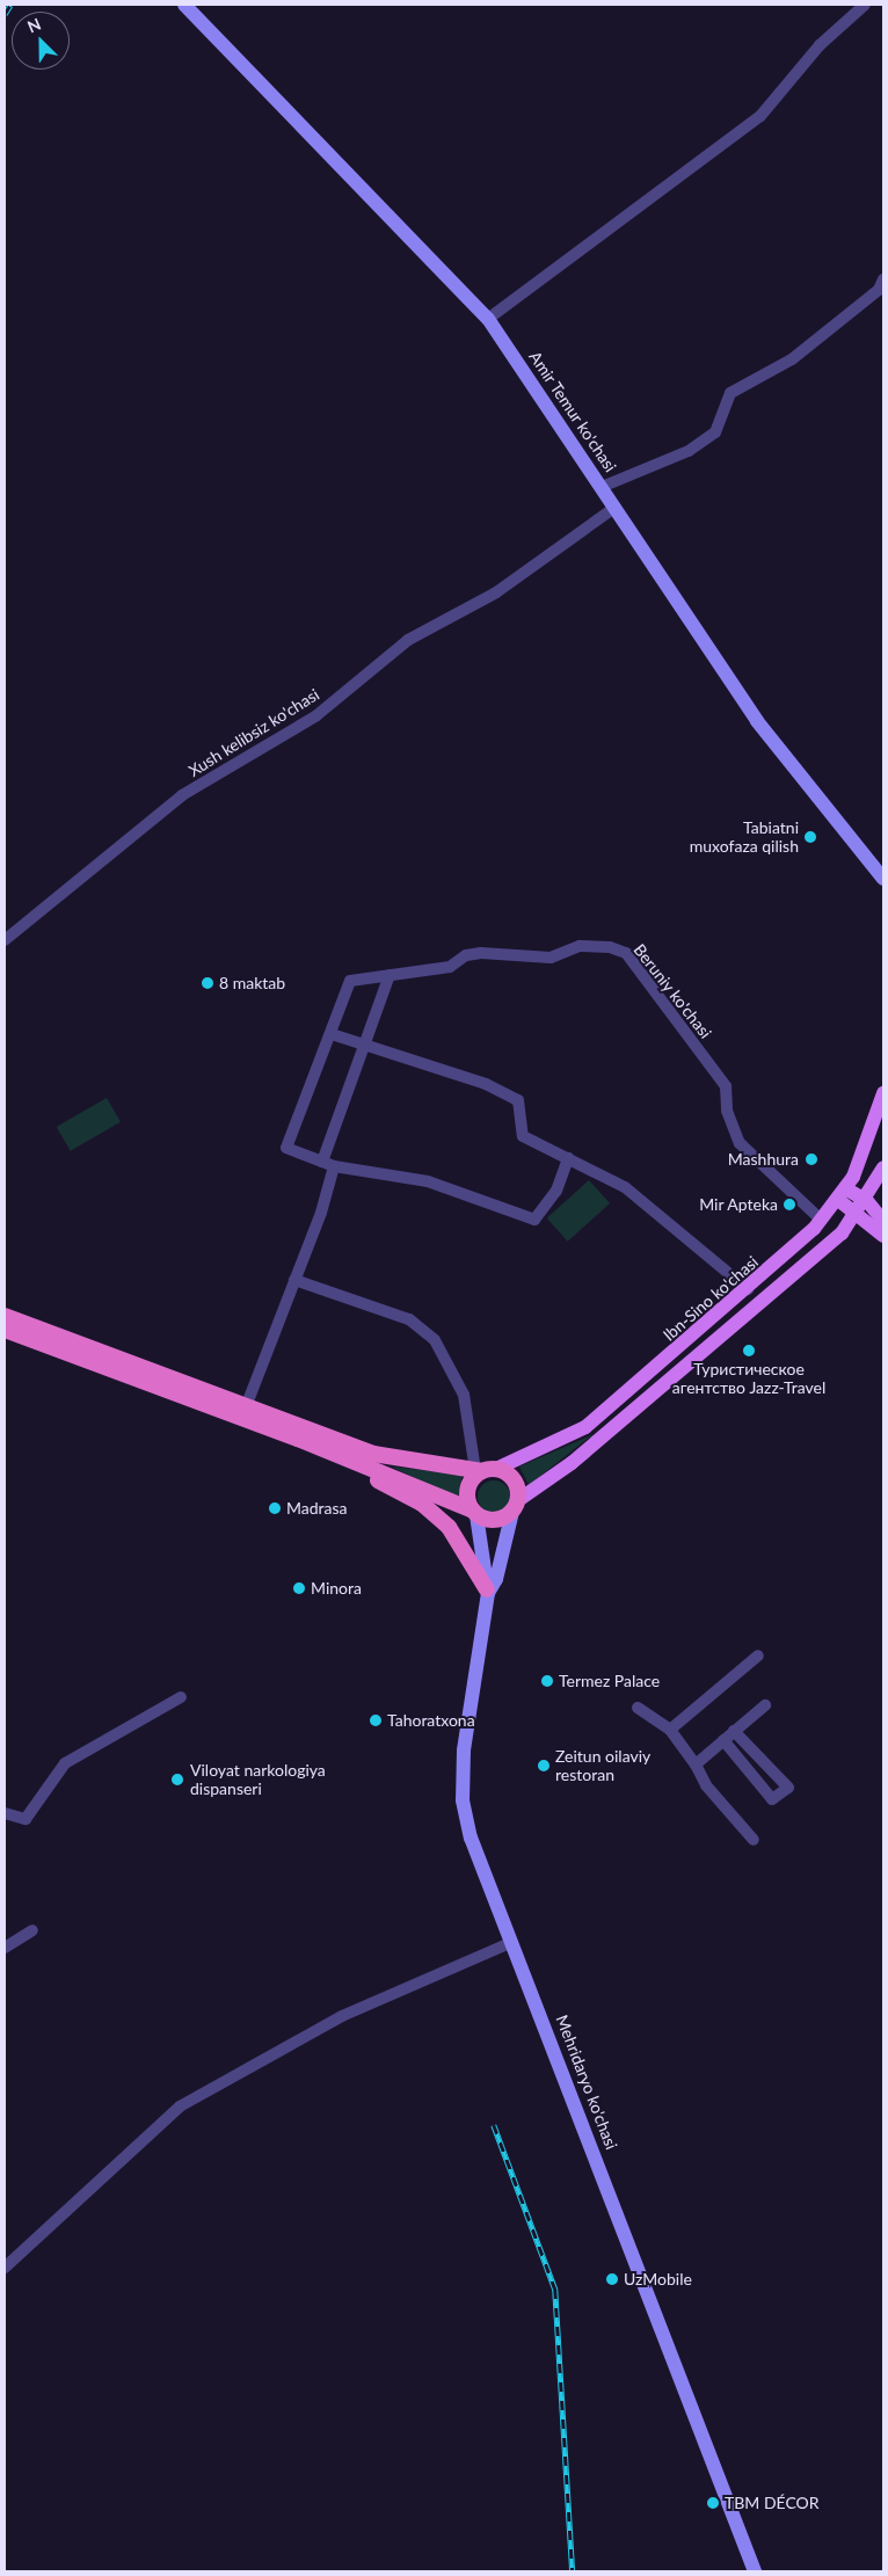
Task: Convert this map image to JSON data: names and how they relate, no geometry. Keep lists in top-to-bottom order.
{
  "streets": {
    "main road": ["Amir Temur ko'chasi", "Ibn-Sino ko'chasi", "Мehridaryo ko'chasi"],
    "street": ["Xush kelibsiz ko'chasi", "Beruniy ko'chasi"]
  },
  "crossings": [
    ["Amir Temur ko'chasi", "Xush kelibsiz ko'chasi"],
    ["Beruniy ko'chasi", "Ibn-Sino ko'chasi"]
  ],
  "places": [
    "Tabiatni muxofaza qilish",
    "8 maktab",
    "Mashhura",
    "Mir Apteka",
    "Туристическое агентство Jazz-Travel",
    "Madrasa",
    "Minora",
    "Termez Palace",
    "Tahoratxona",
    "Zeitun oilaviy restoran",
    "Viloyat narkologiya dispanseri",
    "UzMobile",
    "TBM DÉCOR"
  ],
  "north": "top left"
}
